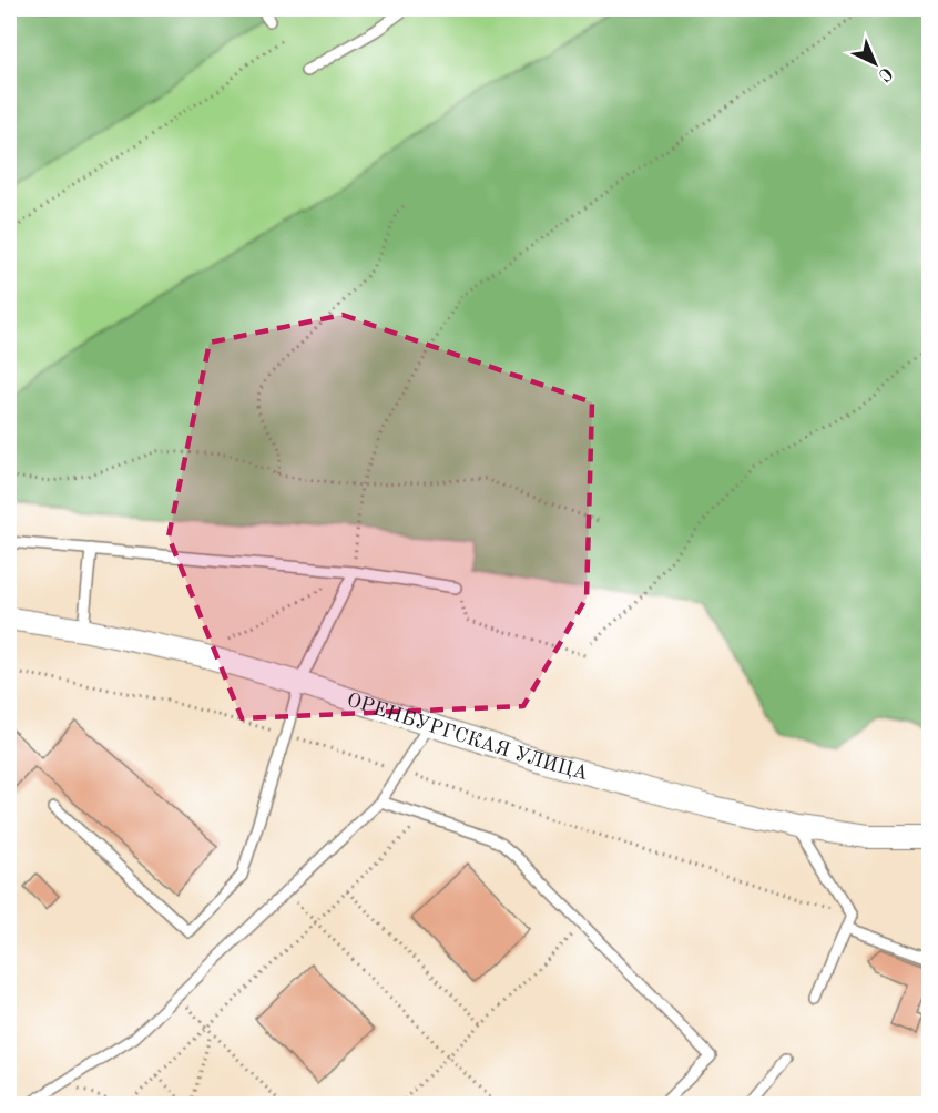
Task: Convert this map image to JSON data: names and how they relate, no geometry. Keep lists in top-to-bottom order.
{
  "streets": {
    "street": ["ОРЕНБУРГСКАЯ УЛИЦА"]
  },
  "north": "bottom right"
}
